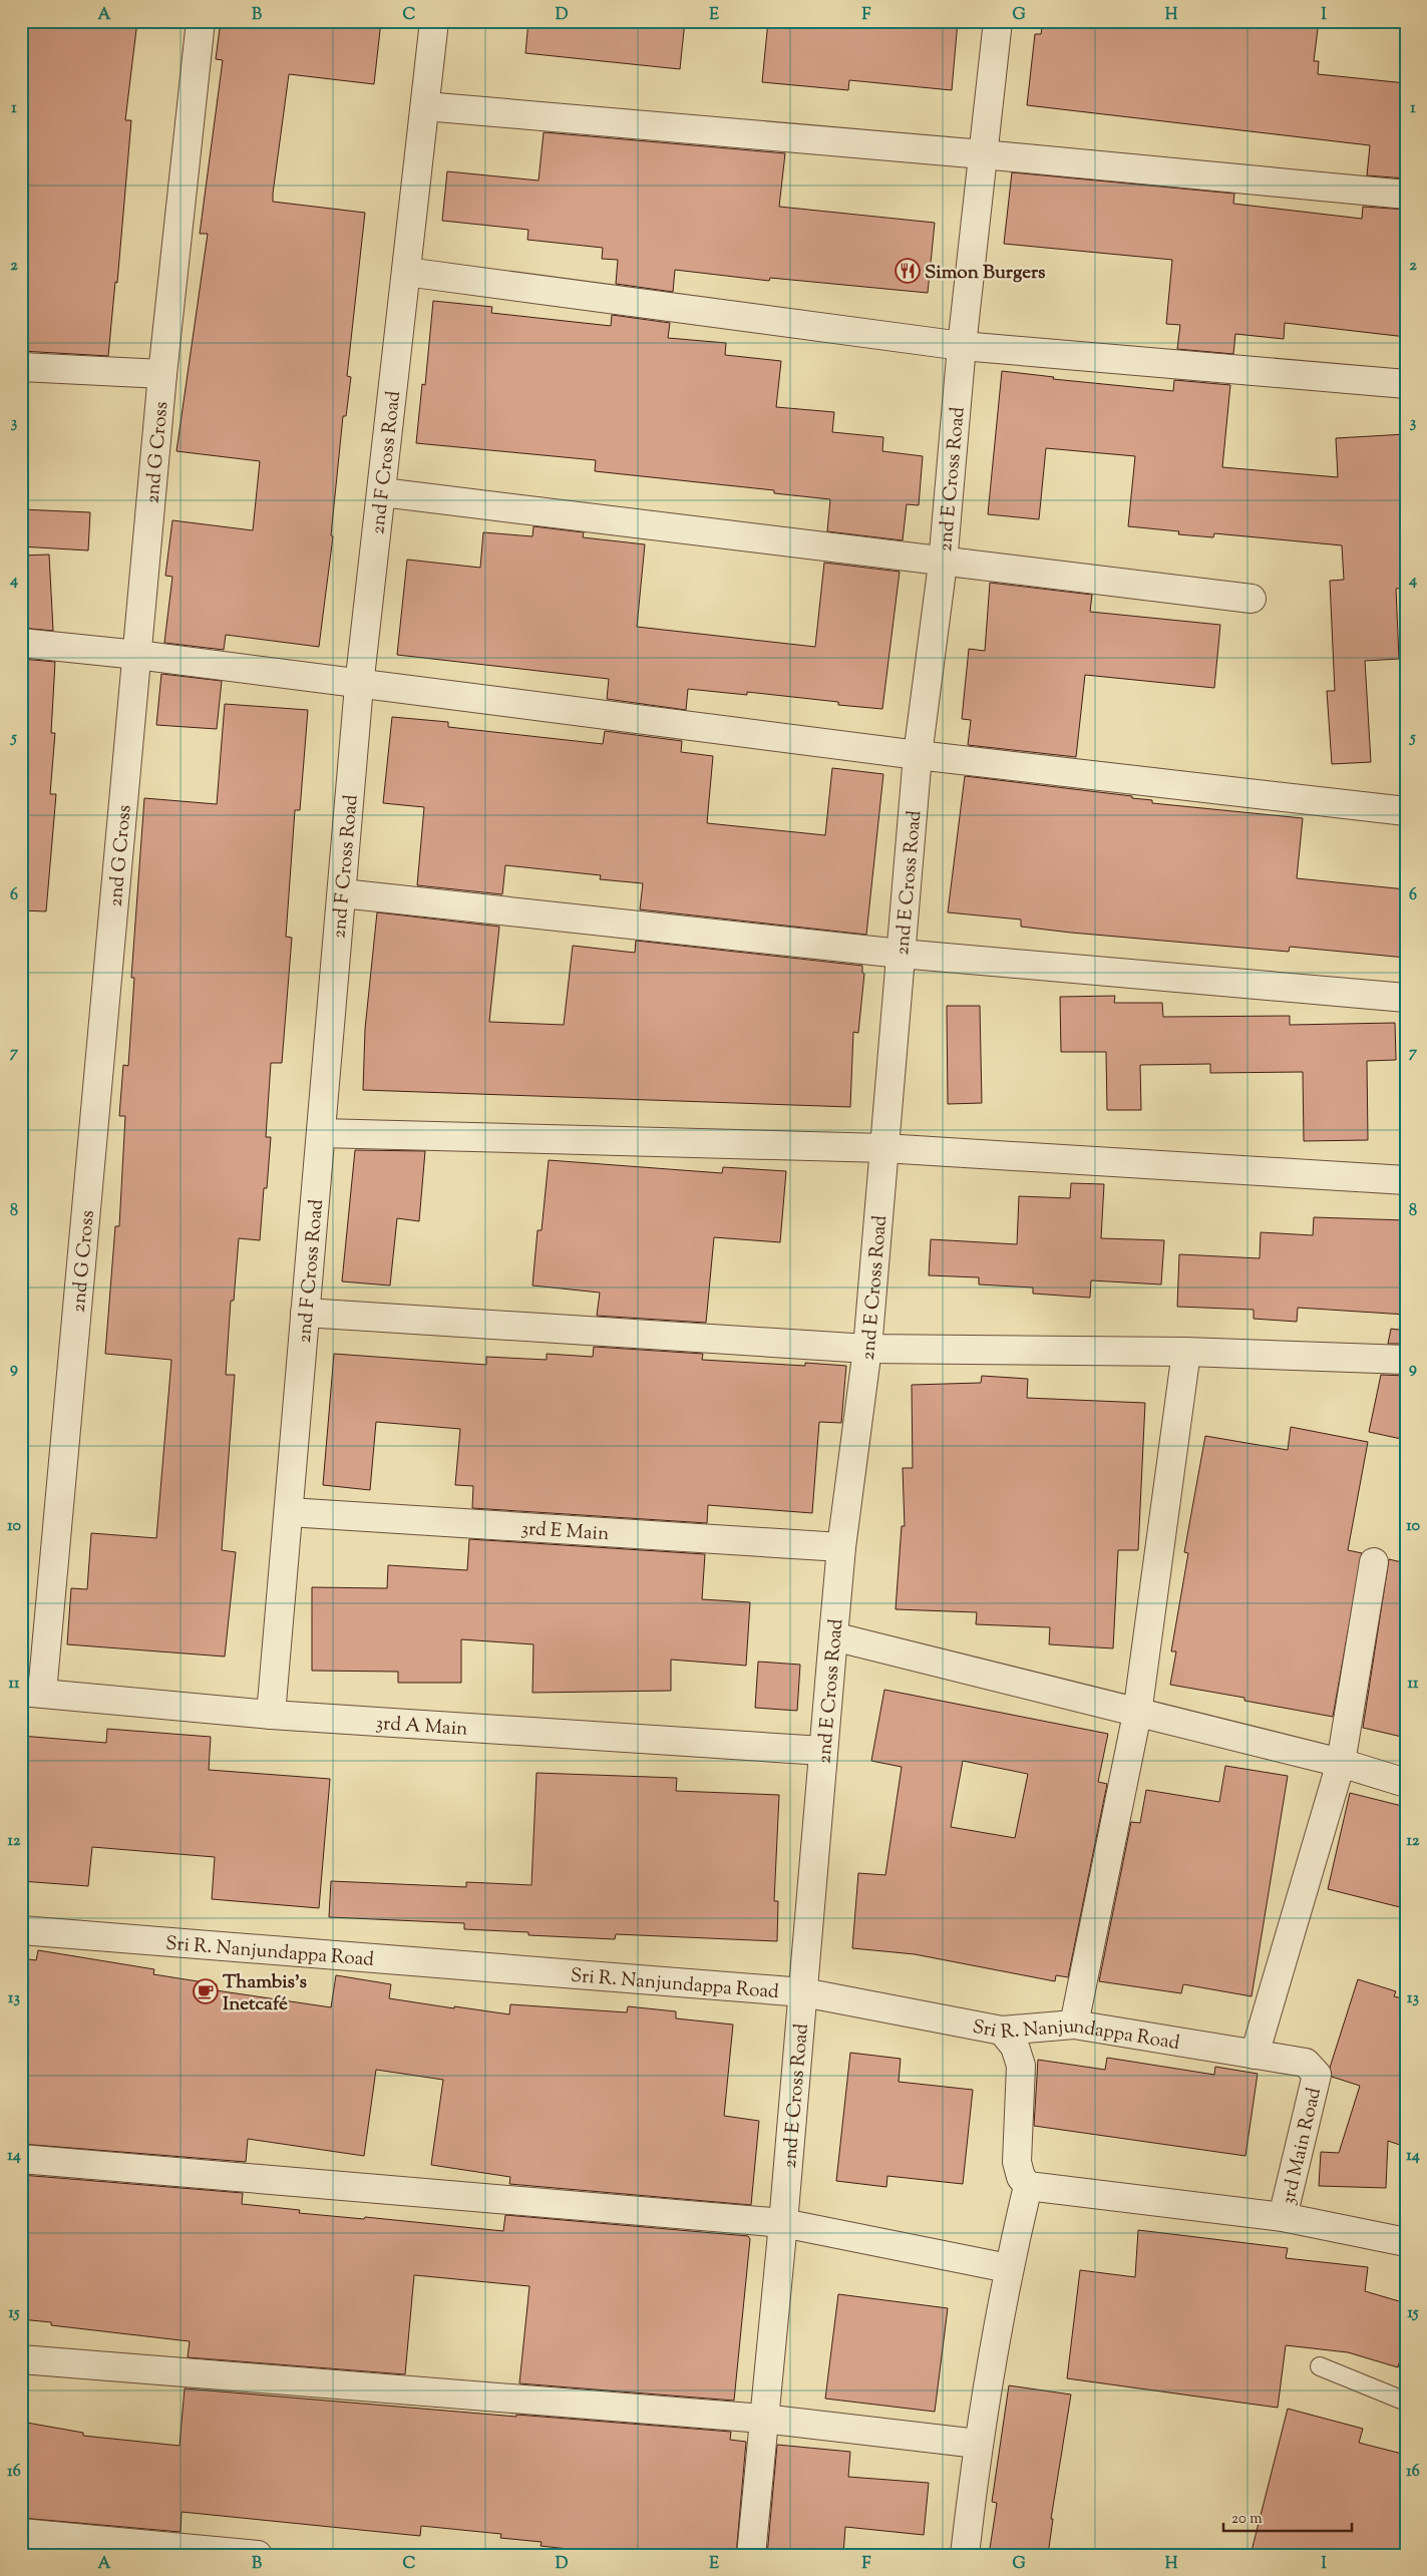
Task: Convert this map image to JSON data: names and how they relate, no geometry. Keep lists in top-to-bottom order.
{
  "streets": {
    "street": [
      "2nd G Cross",
      "2nd F Cross Road",
      "2nd E Cross Road",
      "3rd E Main",
      "3rd A Main",
      "Sri R. Nanjundappa Road",
      "3rd Main Road"
    ]
  },
  "crossings": [
    ["2nd G Cross", "3rd A Main"],
    ["2nd F Cross Road", "3rd E Main"],
    ["2nd F Cross Road", "3rd A Main"],
    ["2nd E Cross Road", "3rd E Main"],
    ["2nd E Cross Road", "3rd A Main"],
    ["2nd E Cross Road", "Sri R. Nanjundappa Road"],
    ["Sri R. Nanjundappa Road", "3rd Main Road"]
  ],
  "places": {
    "restaurant": ["Simon Burgers"],
    "cafe": ["Thambis's Inetcafé"]
  },
  "scale_bar": "20 m",
  "grid": {
    "columns": [
      "A",
      "B",
      "C",
      "D",
      "E",
      "F",
      "G",
      "H",
      "I"
    ],
    "rows": [
      "1",
      "2",
      "3",
      "4",
      "5",
      "6",
      "7",
      "8",
      "9",
      "10",
      "11",
      "12",
      "13",
      "14",
      "15",
      "16"
    ]
  }
}
